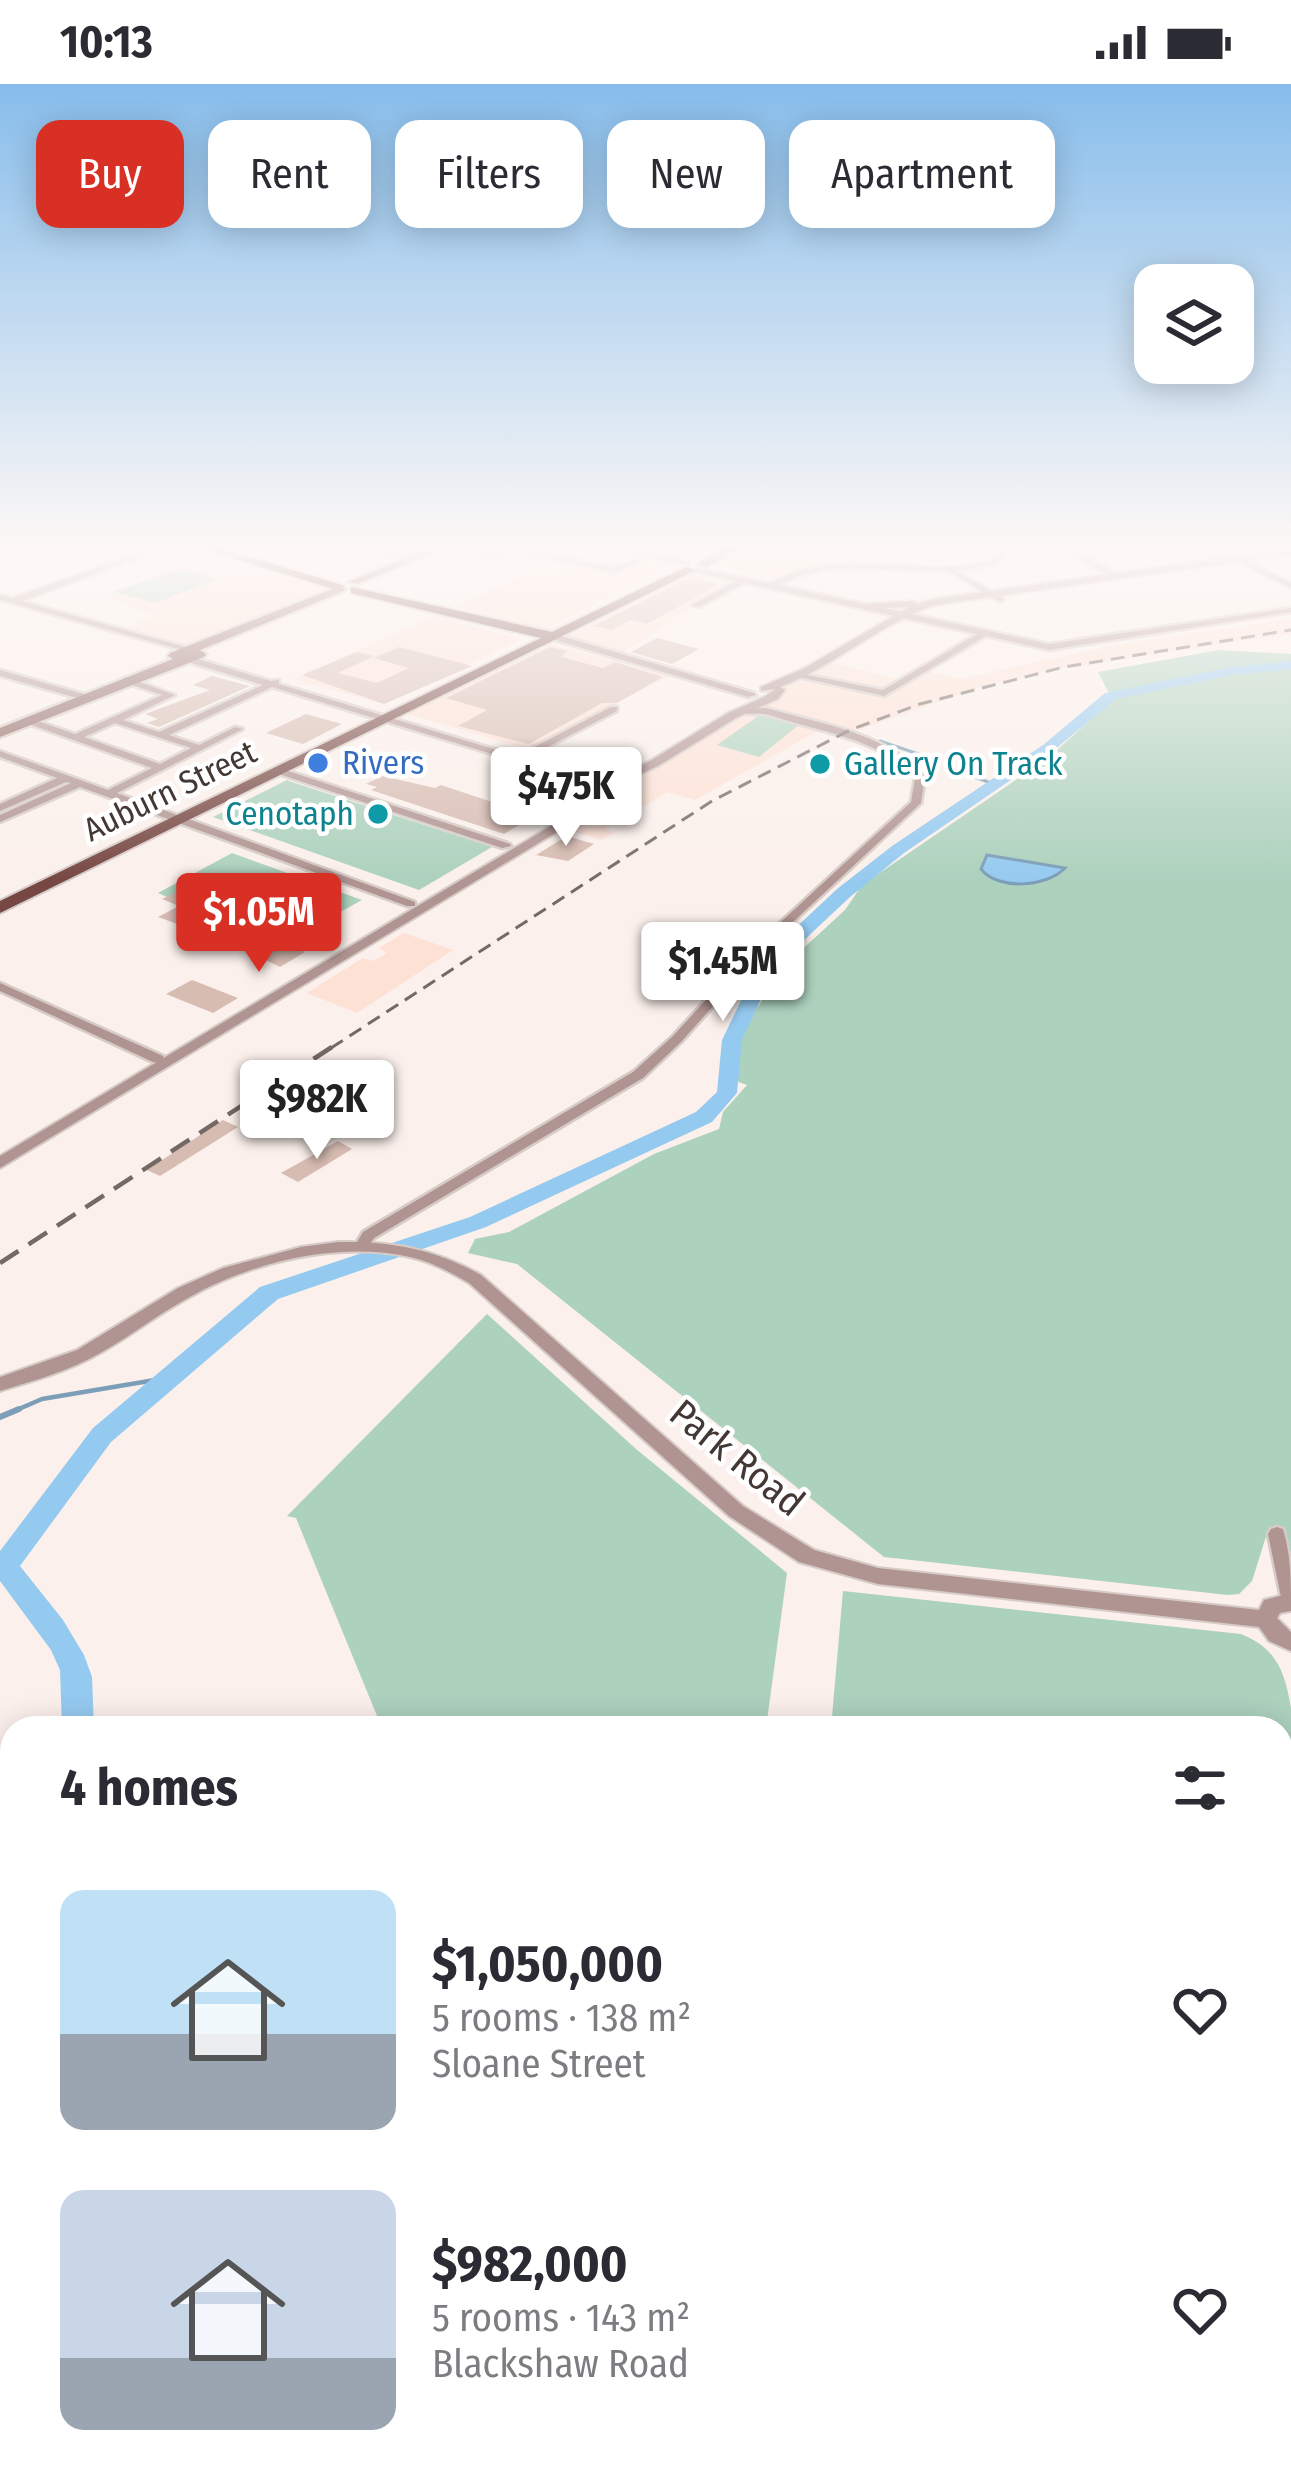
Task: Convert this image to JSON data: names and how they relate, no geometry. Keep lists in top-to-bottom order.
{
  "streets": {
    "main road": ["Auburn Street"],
    "street": ["Park Road"]
  },
  "places": ["Rivers", "Gallery On Track", "Cenotaph"],
  "page": {
    "status": "10:13",
    "chip": [
      "Buy",
      "Rent",
      "Filters",
      "New",
      "Apartment"
    ],
    "price": [
      "$475K",
      "$1.05M",
      "$1.45M",
      "$982K"
    ],
    "heading": "4 homes",
    "list": [
      {
        "name": "$1,050,000",
        "note": "5 rooms · 138 m² · Sloane Street"
      },
      {
        "name": "$982,000",
        "note": "5 rooms · 143 m² · Blackshaw Road"
      }
    ]
  }
}
